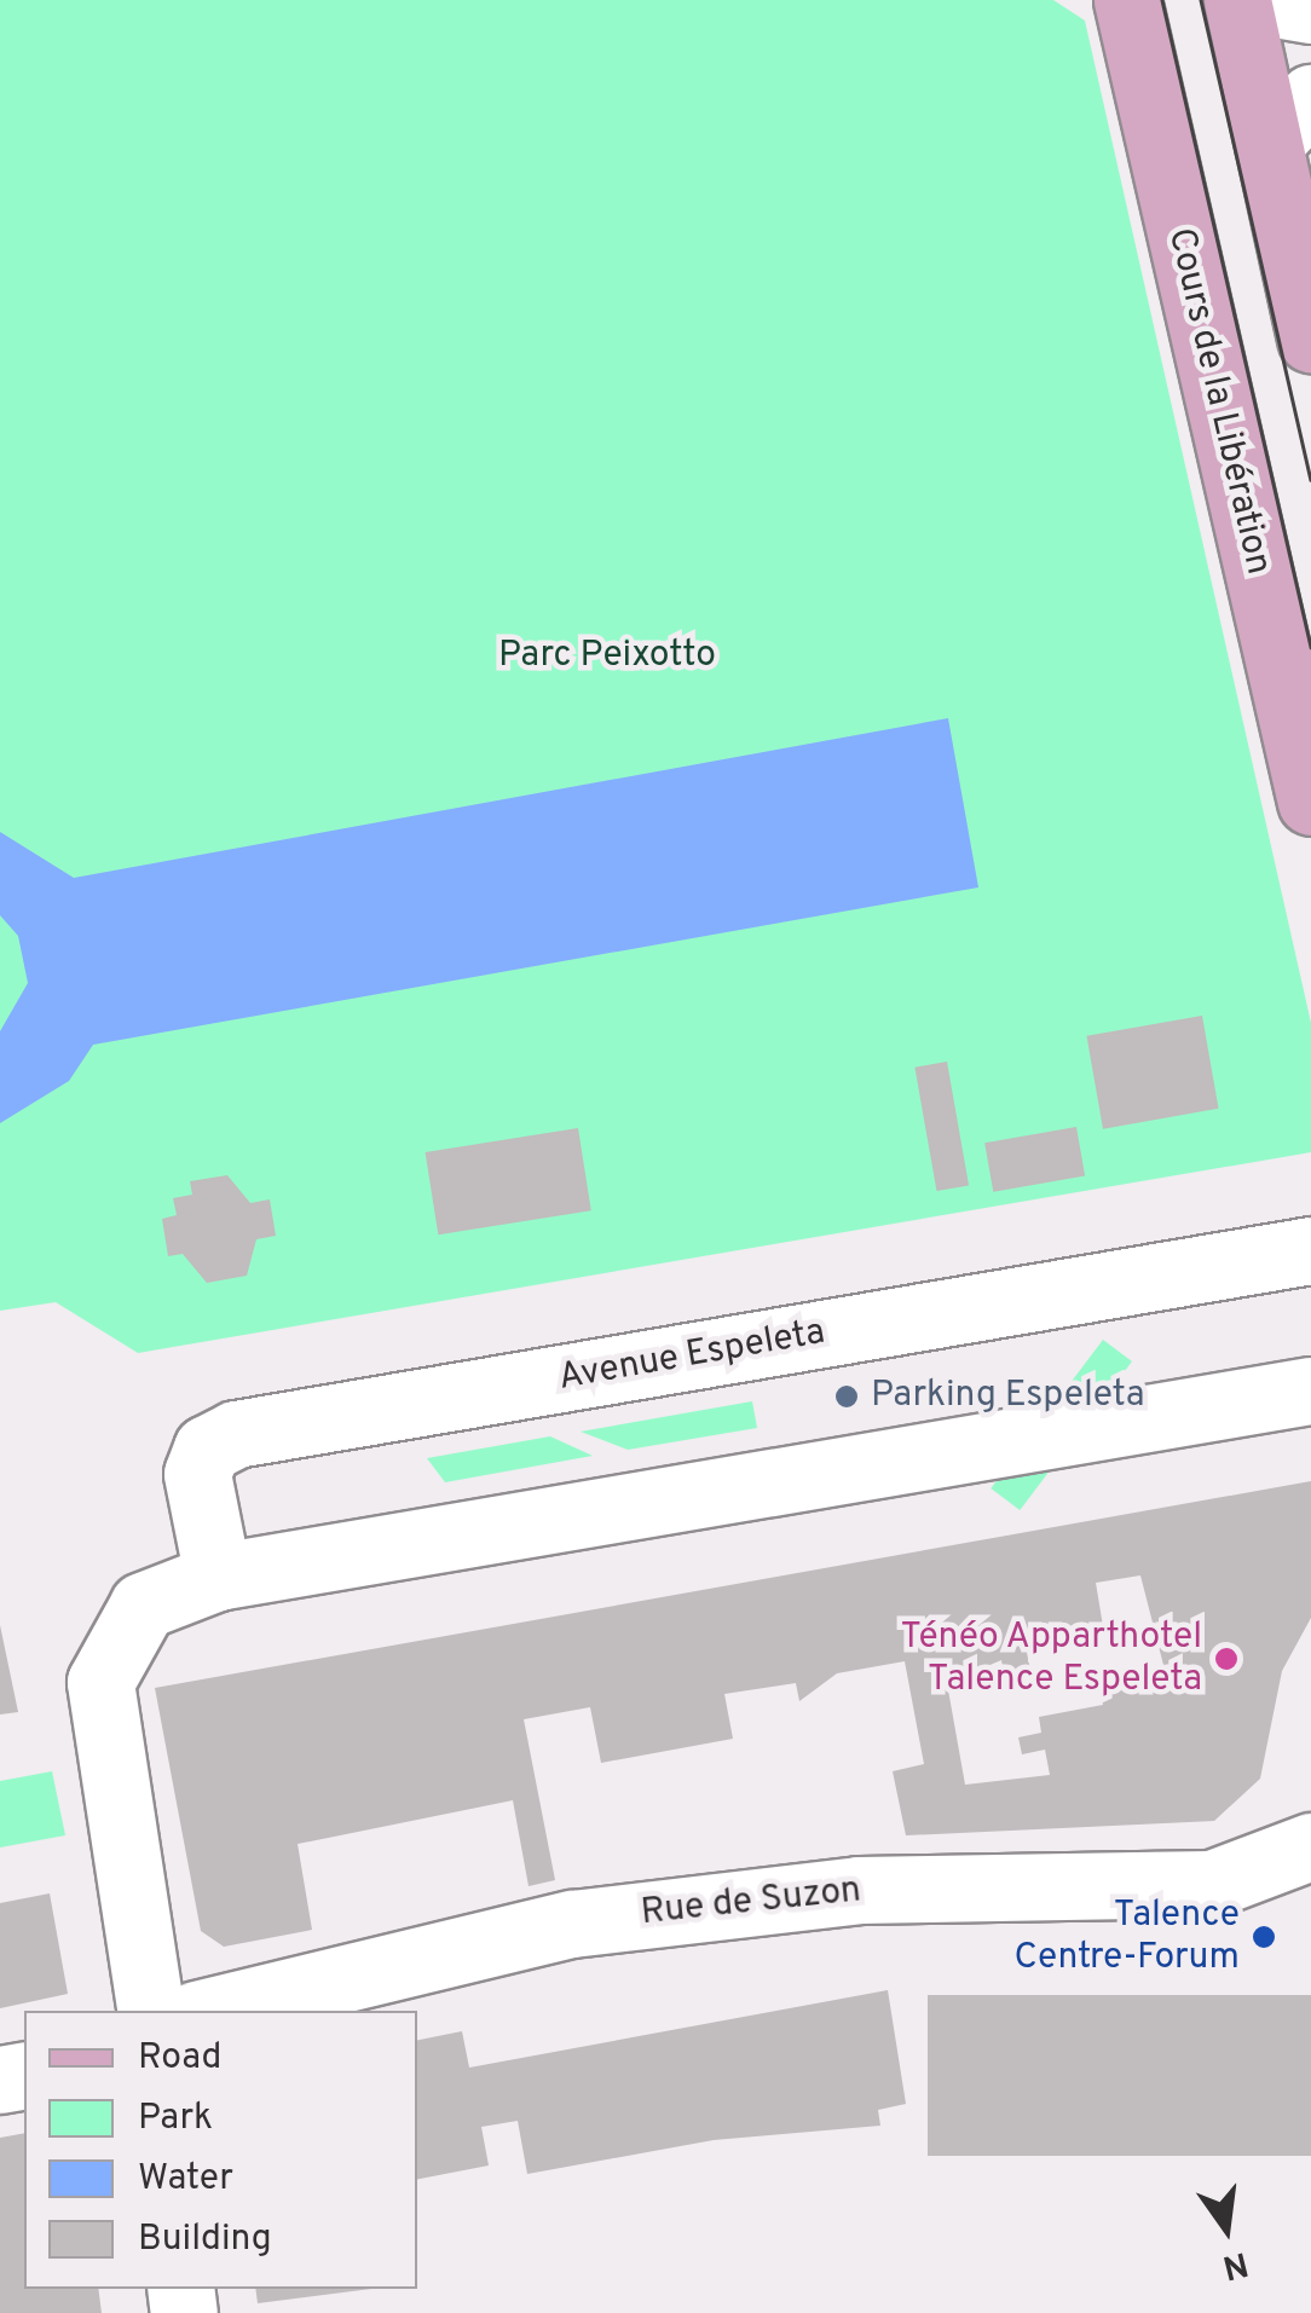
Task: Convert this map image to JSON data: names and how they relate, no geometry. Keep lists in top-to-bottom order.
{
  "streets": {
    "main road": ["Cours de la Libération"],
    "street": ["Avenue Espeleta", "Rue de Suzon"]
  },
  "parks": ["Parc Peixotto"],
  "places": ["Parking Espeleta", "Ténéo Apparthotel Talence Espeleta", "Talence Centre-Forum"],
  "legend": [
    "Road",
    "Park",
    "Water",
    "Building"
  ],
  "north": "bottom"
}
